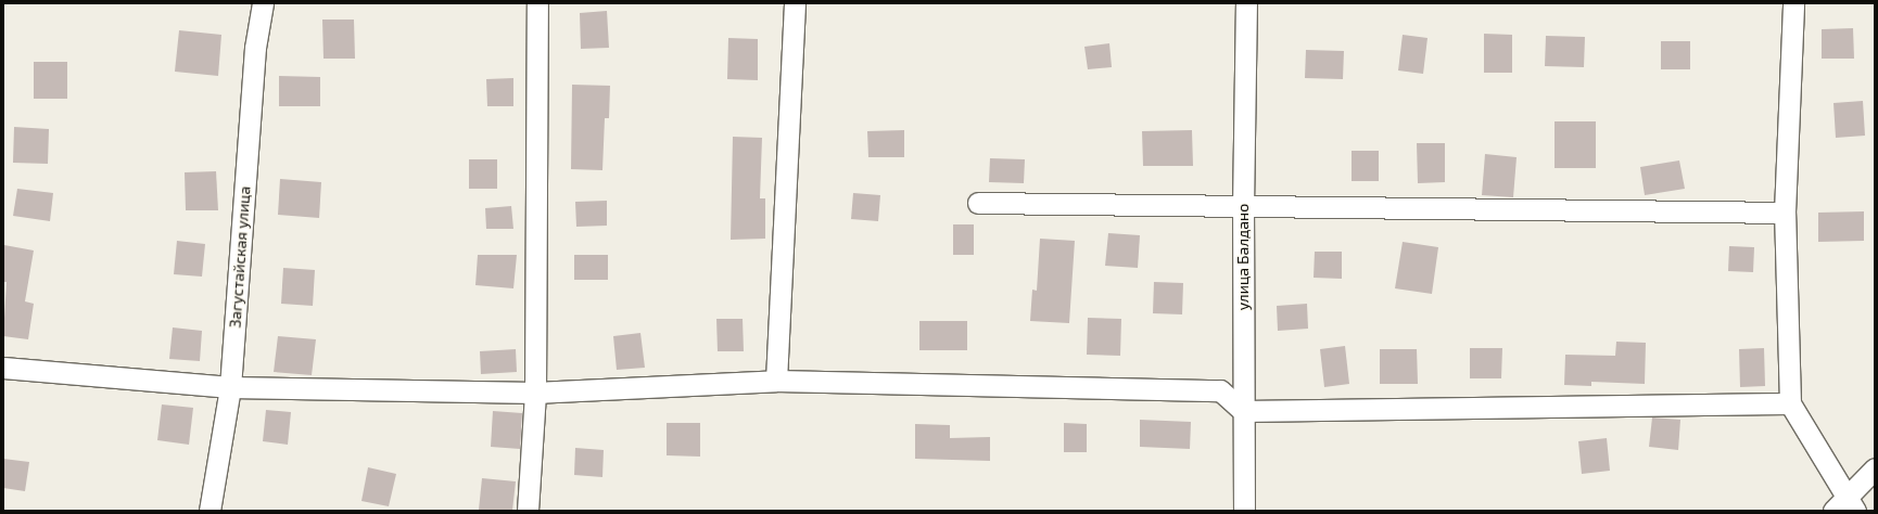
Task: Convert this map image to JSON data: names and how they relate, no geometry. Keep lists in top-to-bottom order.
{
  "streets": {
    "street": ["Загустайская улица", "улица Балдано"]
  }
}
